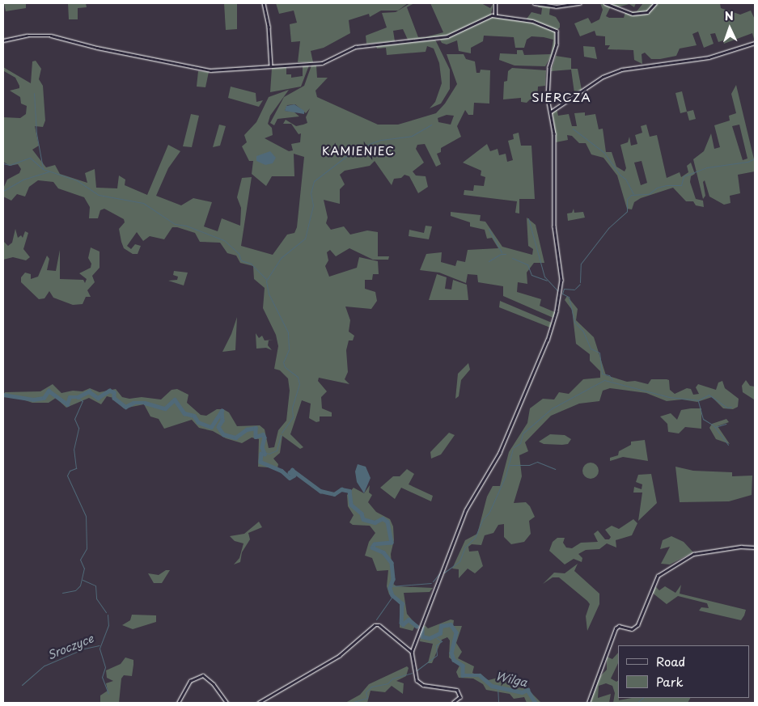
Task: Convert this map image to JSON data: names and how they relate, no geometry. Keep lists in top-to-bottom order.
{
  "districts": ["SIERCZA", "KAMIENIEC"],
  "water": ["Sroczyce", "Wilga"],
  "legend": ["Road", "Park"],
  "north": "top"
}
